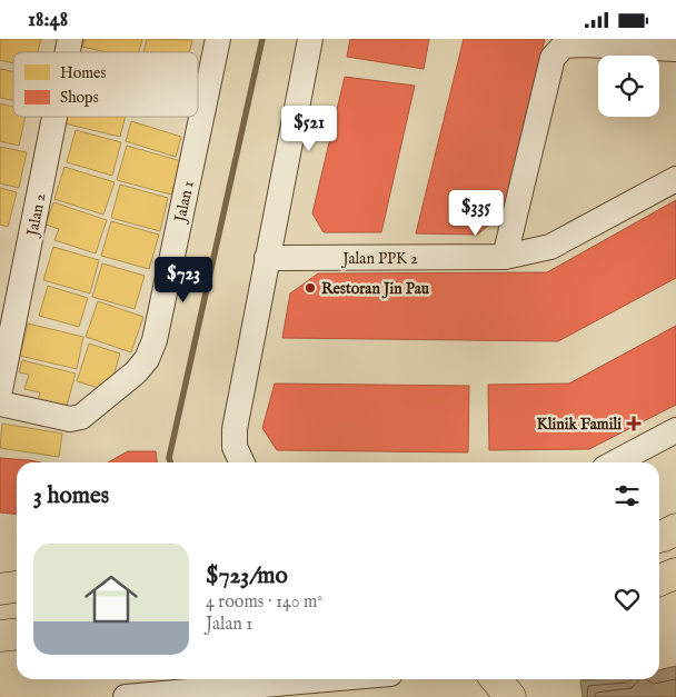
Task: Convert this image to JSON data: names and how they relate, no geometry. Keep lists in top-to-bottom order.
{
  "streets": {
    "street": ["Jalan 1", "Jalan 2", "Jalan PPK 2"]
  },
  "places": {
    "other": ["Restoran Jin Pau"],
    "health": ["Klinik Famili"]
  },
  "legend": ["Homes", "Shops"],
  "page": {
    "status": "18:48",
    "price": ["$521", "$335", "$723"],
    "heading": "3 homes",
    "list": [
      {
        "name": "$723/mo",
        "note": "4 rooms · 140 m² · Jalan 1"
      }
    ]
  }
}
